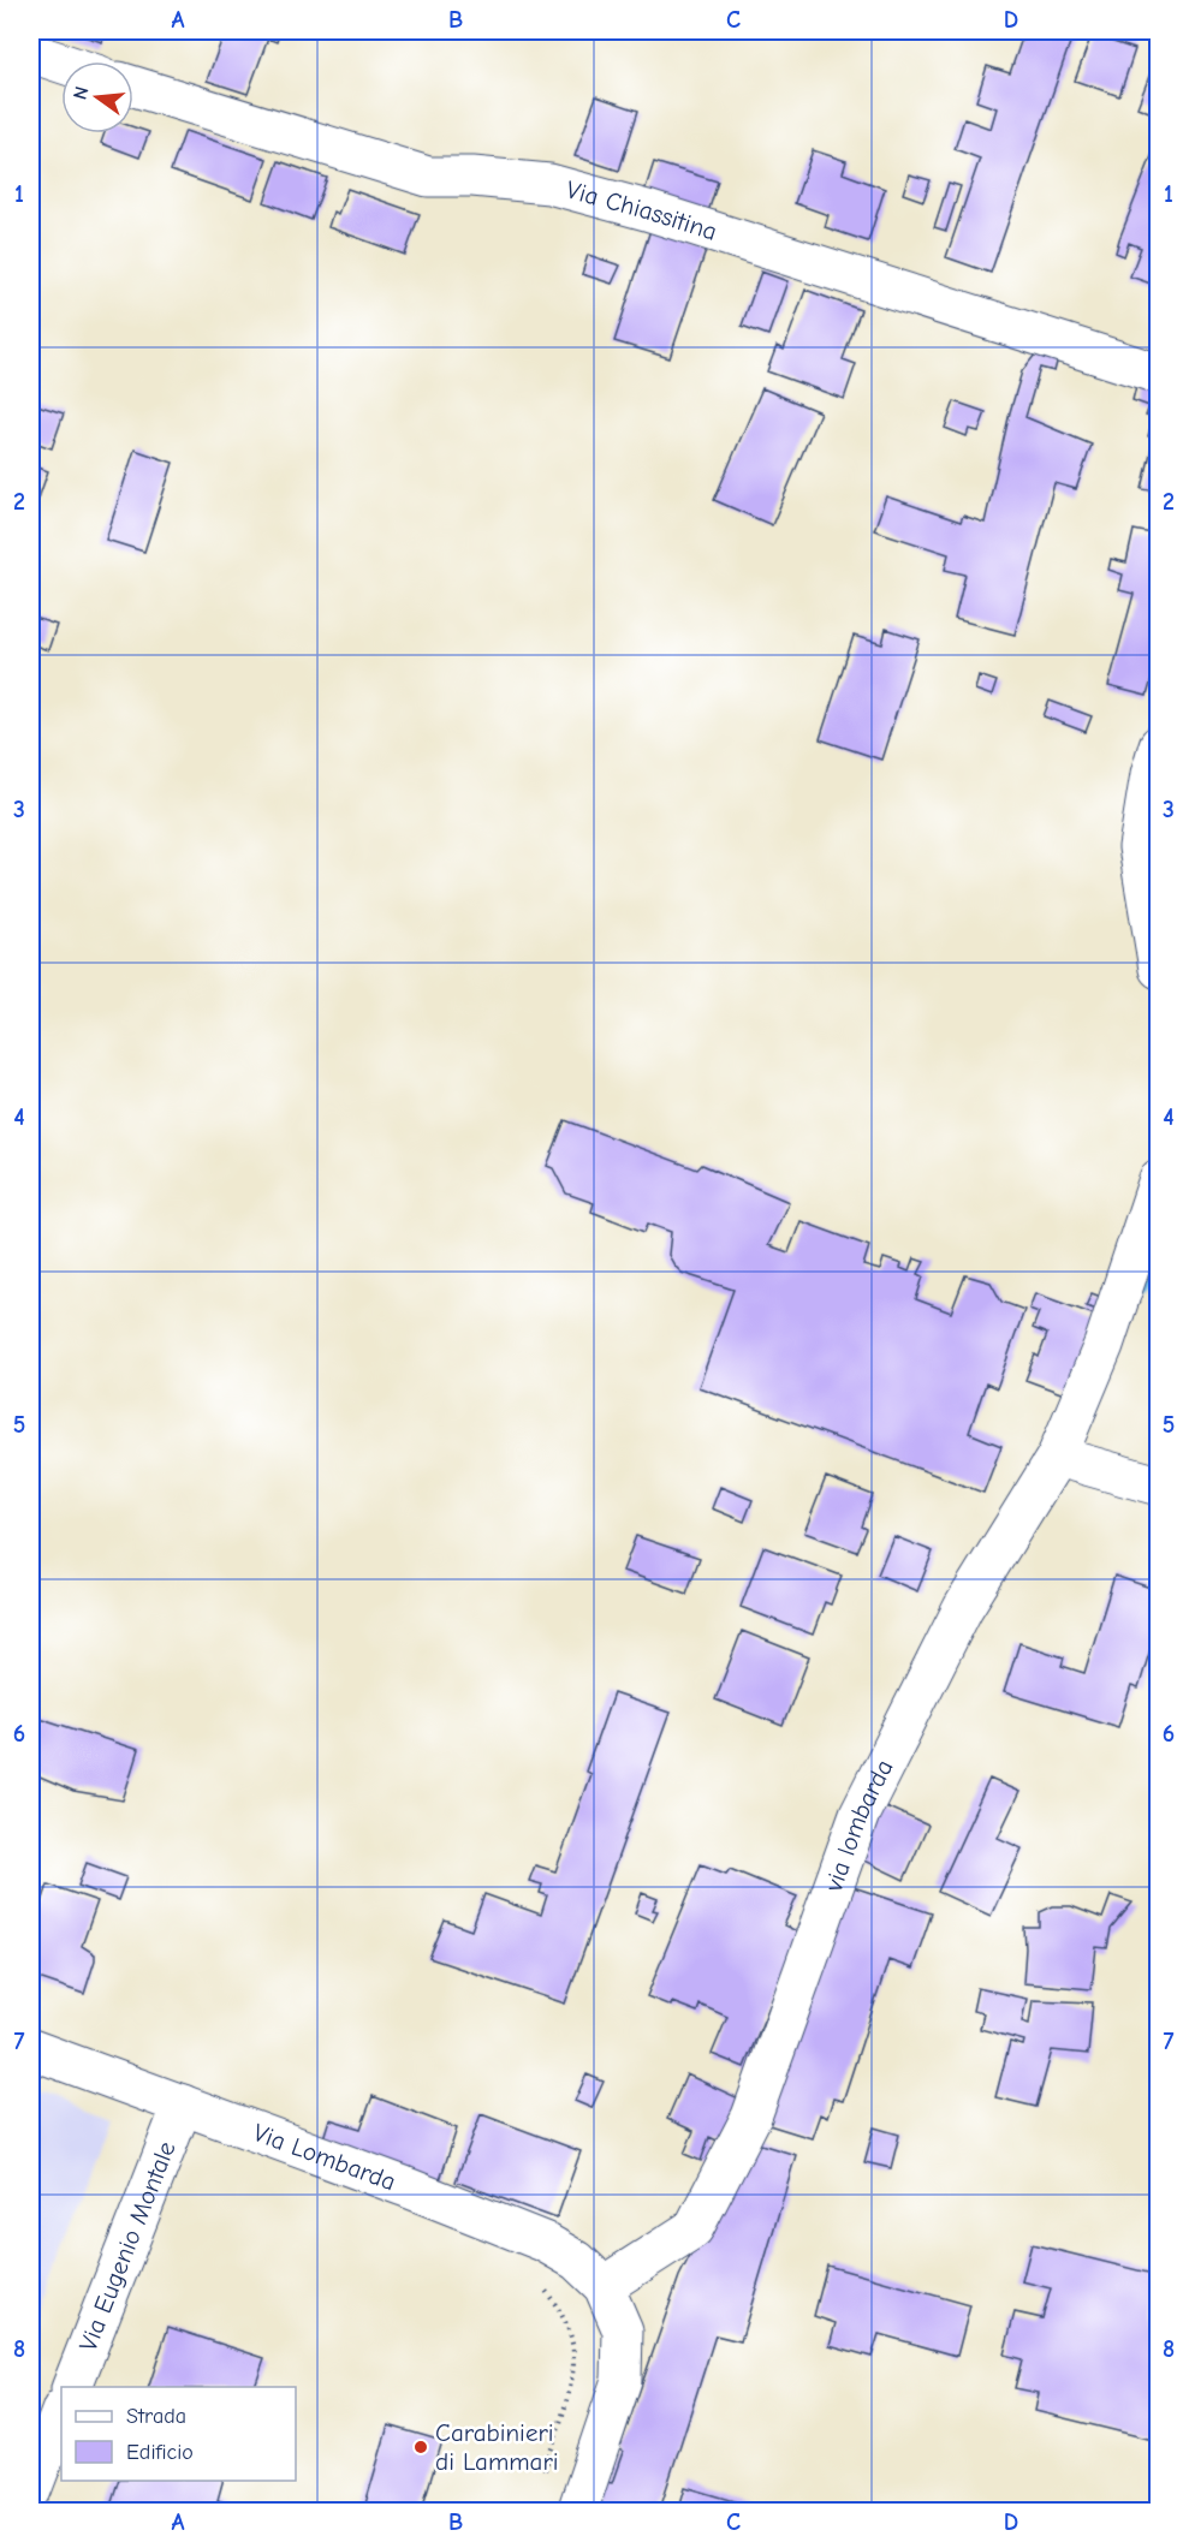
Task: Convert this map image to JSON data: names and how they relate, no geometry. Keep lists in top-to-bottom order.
{
  "streets": {
    "street": [
      "Via Chiassitina",
      "via lombarda",
      "Via Lombarda",
      "Via Eugenio Montale"
    ]
  },
  "crossings": [
    ["via lombarda", "Via Lombarda"],
    ["Via Lombarda", "Via Eugenio Montale"]
  ],
  "places": ["Carabinieri di Lammari"],
  "legend": ["Strada", "Edificio"],
  "north": "left",
  "grid": {
    "columns": [
      "A",
      "B",
      "C",
      "D"
    ],
    "rows": [
      "1",
      "2",
      "3",
      "4",
      "5",
      "6",
      "7",
      "8"
    ]
  }
}
